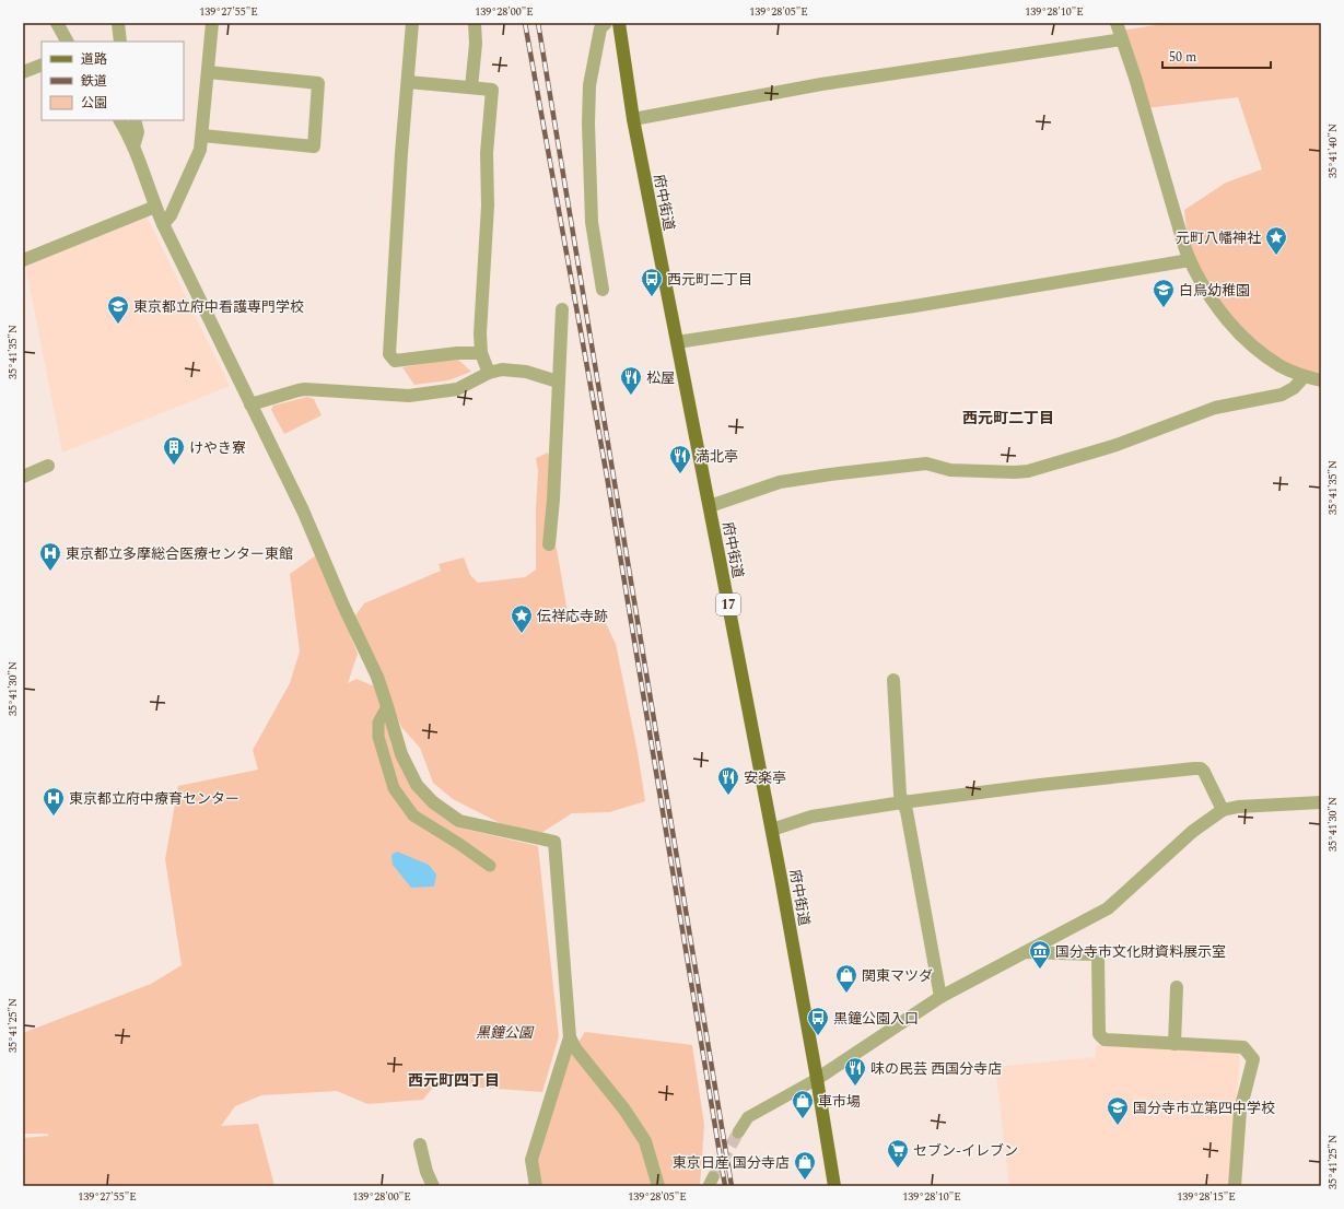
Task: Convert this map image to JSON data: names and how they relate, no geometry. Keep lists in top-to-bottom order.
{
  "streets": {
    "main road": ["府中街道", "17"]
  },
  "districts": ["西元町二丁目", "西元町四丁目"],
  "parks": ["黒鐘公園"],
  "places": {
    "place": ["元町八幡神社", "伝祥応寺跡"],
    "bus stop": ["西元町二丁目", "黒鐘公園入口"],
    "school or university": ["白鳥幼稚園", "東京都立府中看護専門学校", "国分寺市立第四中学校"],
    "restaurant": [
      "松屋",
      "満北亭",
      "安楽亭",
      "味の民芸 西国分寺店"
    ],
    "building": ["けやき寮"],
    "hospital": ["東京都立多摩総合医療センター東館", "東京都立府中療育センター"],
    "museum": ["国分寺市文化財資料展示室"],
    "shop": ["関東マツダ", "車市場", "東京日産 国分寺店"],
    "supermarket": ["セブン-イレブン"]
  },
  "legend": ["道路", "鉄道", "公園"],
  "scale_bar": "50 m",
  "coordinates": [
    "139°27'55\"E",
    "139°28'00\"E",
    "139°28'05\"E",
    "139°28'10\"E",
    "35°41'40\"N",
    "35°41'35\"N",
    "35°41'30\"N",
    "35°41'25\"N",
    "139°28'15\"E"
  ]
}
